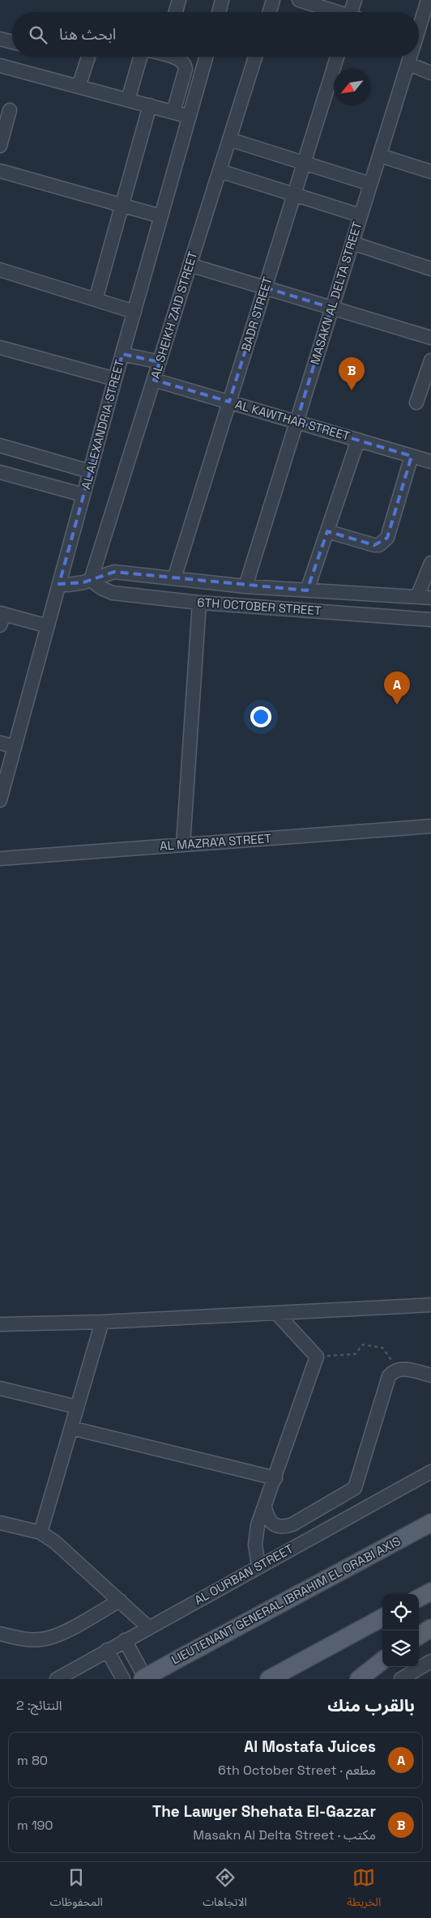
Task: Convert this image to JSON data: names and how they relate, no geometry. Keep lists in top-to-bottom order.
{
  "streets": {
    "main road": ["LIEUTENANT GENERAL IBRAHIM EL ORABI AXIS"],
    "street": [
      "MASAKN AL DELTA STREET",
      "BADR STREET",
      "AL SHEIKH ZAID STREET",
      "AL KAWTHAR STREET",
      "AL ALEXANDRIA STREET",
      "6TH OCTOBER STREET",
      "AL MAZRA'A STREET",
      "AL OURBAN STREET"
    ]
  },
  "crossings": [
    ["MASAKN AL DELTA STREET", "AL KAWTHAR STREET"],
    ["MASAKN AL DELTA STREET", "6TH OCTOBER STREET"],
    ["BADR STREET", "AL KAWTHAR STREET"],
    ["BADR STREET", "6TH OCTOBER STREET"],
    ["AL SHEIKH ZAID STREET", "AL KAWTHAR STREET"],
    ["AL SHEIKH ZAID STREET", "6TH OCTOBER STREET"],
    ["AL ALEXANDRIA STREET", "6TH OCTOBER STREET"]
  ],
  "north": "bottom left",
  "page": {
    "search": "ابحث هنا",
    "pins": ["B", "A"],
    "heading": ["بالقرب منك", "النتائج: 2"],
    "list": [
      {
        "mark": "A",
        "name": "Al Mostafa Juices",
        "note": "مطعم · 6th October Street",
        "value": "80 m"
      },
      {
        "mark": "B",
        "name": "The Lawyer Shehata El-Gazzar",
        "note": "مكتب · Masakn Al Delta Street",
        "value": "190 m"
      }
    ],
    "nav": ["الخريطة", "الاتجاهات", "المحفوظات"]
  }
}
